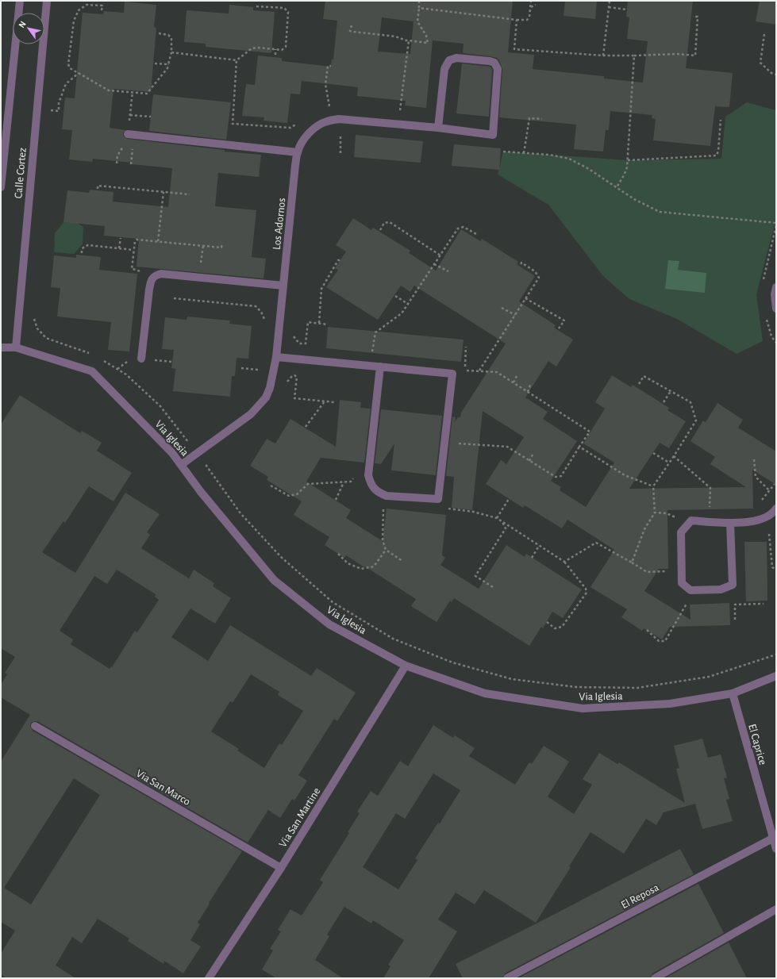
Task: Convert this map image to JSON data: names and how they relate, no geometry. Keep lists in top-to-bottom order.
{
  "streets": {
    "street": [
      "Calle Cortez",
      "Los Adornos",
      "Via Iglesia",
      "El Caprice",
      "Via San Marco",
      "Via San Martine",
      "El Reposa"
    ]
  },
  "crossings": [
    ["Calle Cortez", "Via Iglesia"],
    ["Los Adornos", "Via Iglesia"],
    ["Via Iglesia", "El Caprice"],
    ["Via Iglesia", "Via San Martine"],
    ["El Caprice", "El Reposa"],
    ["Via San Marco", "Via San Martine"]
  ],
  "north": "top left"
}
